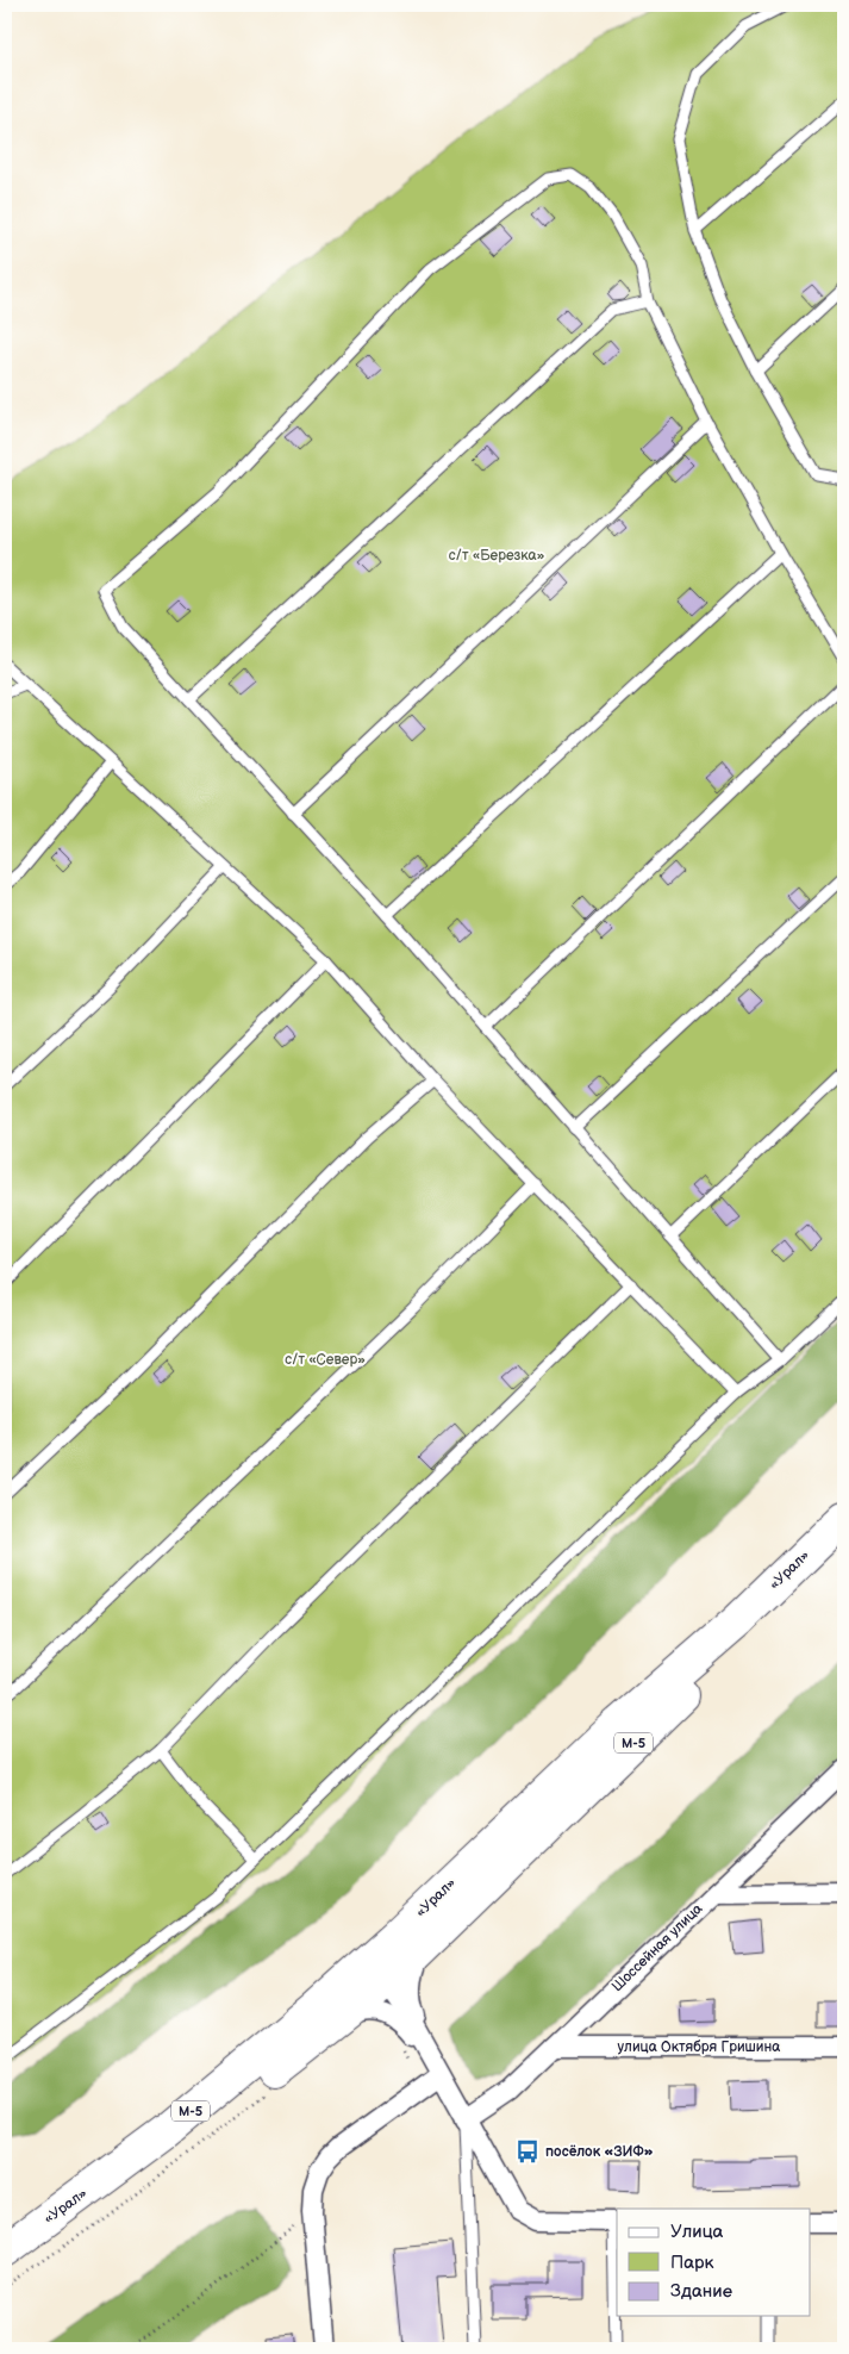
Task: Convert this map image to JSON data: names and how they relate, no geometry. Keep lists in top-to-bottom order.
{
  "streets": {
    "highway": ["«Урал»", "М-5"],
    "street": ["Шоссейная улица", "улица Октября Гришина"]
  },
  "crossings": [
    ["Шоссейная улица", "улица Октября Гришина"]
  ],
  "parks": ["с/т «Березка»", "с/т «Север»"],
  "places": {
    "bus stop": ["посёлок «ЗИФ»"]
  },
  "legend": ["Улица", "Парк", "Здание"]
}
